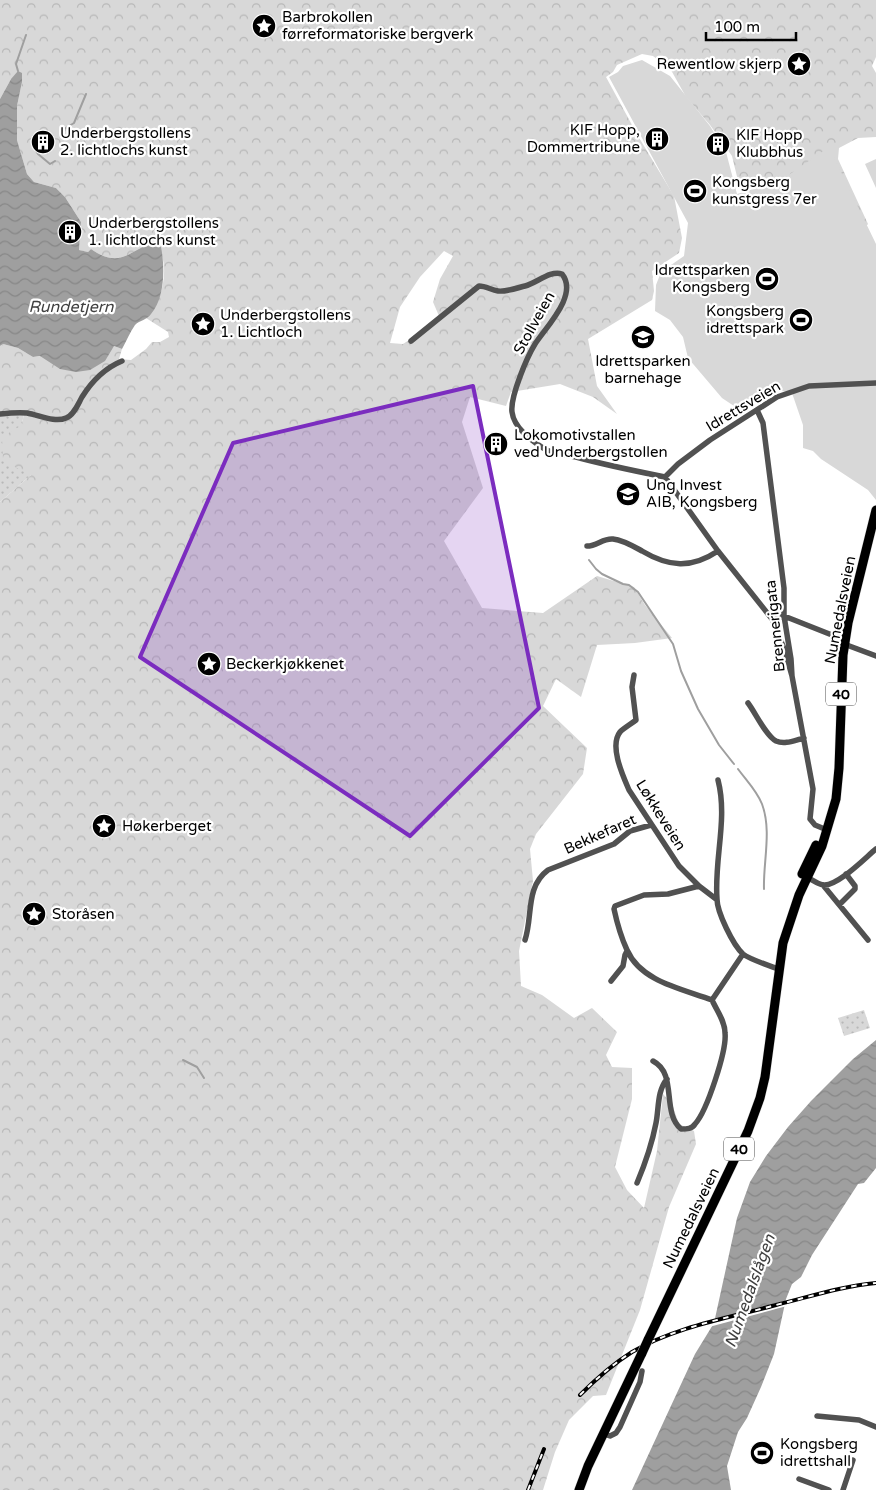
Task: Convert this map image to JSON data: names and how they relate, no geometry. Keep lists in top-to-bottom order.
{
  "streets": {
    "main road": ["Numedalsveien", "40"],
    "street": [
      "Stollveien",
      "Idrettsveien",
      "Brennerigata",
      "Løkkeveien",
      "Bekkefaret"
    ]
  },
  "crossings": [
    ["Stollveien", "Idrettsveien"],
    ["Idrettsveien", "Brennerigata"],
    ["Numedalsveien", "Brennerigata"],
    ["Løkkeveien", "Bekkefaret"]
  ],
  "water": ["Rundetjern", "Numedalslågen"],
  "places": {
    "place": [
      "Barbrokollen førreformatoriske bergverk",
      "Rewentlow skjerp",
      "Underbergstollens 1. Lichtloch",
      "Beckerkjøkkenet",
      "Høkerberget",
      "Storåsen"
    ],
    "building": [
      "KIF Hopp, Dommertribune",
      "Underbergstollens 2. lichtlochs kunst",
      "KIF Hopp Klubbhus",
      "Underbergstollens 1. lichtlochs kunst",
      "Lokomotivstallen ved Underbergstollen"
    ],
    "sports": [
      "Kongsberg kunstgress 7er",
      "Idrettsparken Kongsberg",
      "Kongsberg idrettspark",
      "Kongsberg idrettshall"
    ],
    "school or university": ["Idrettsparken barnehage", "Ung Invest AIB, Kongsberg"]
  },
  "scale_bar": "100 m"
}
